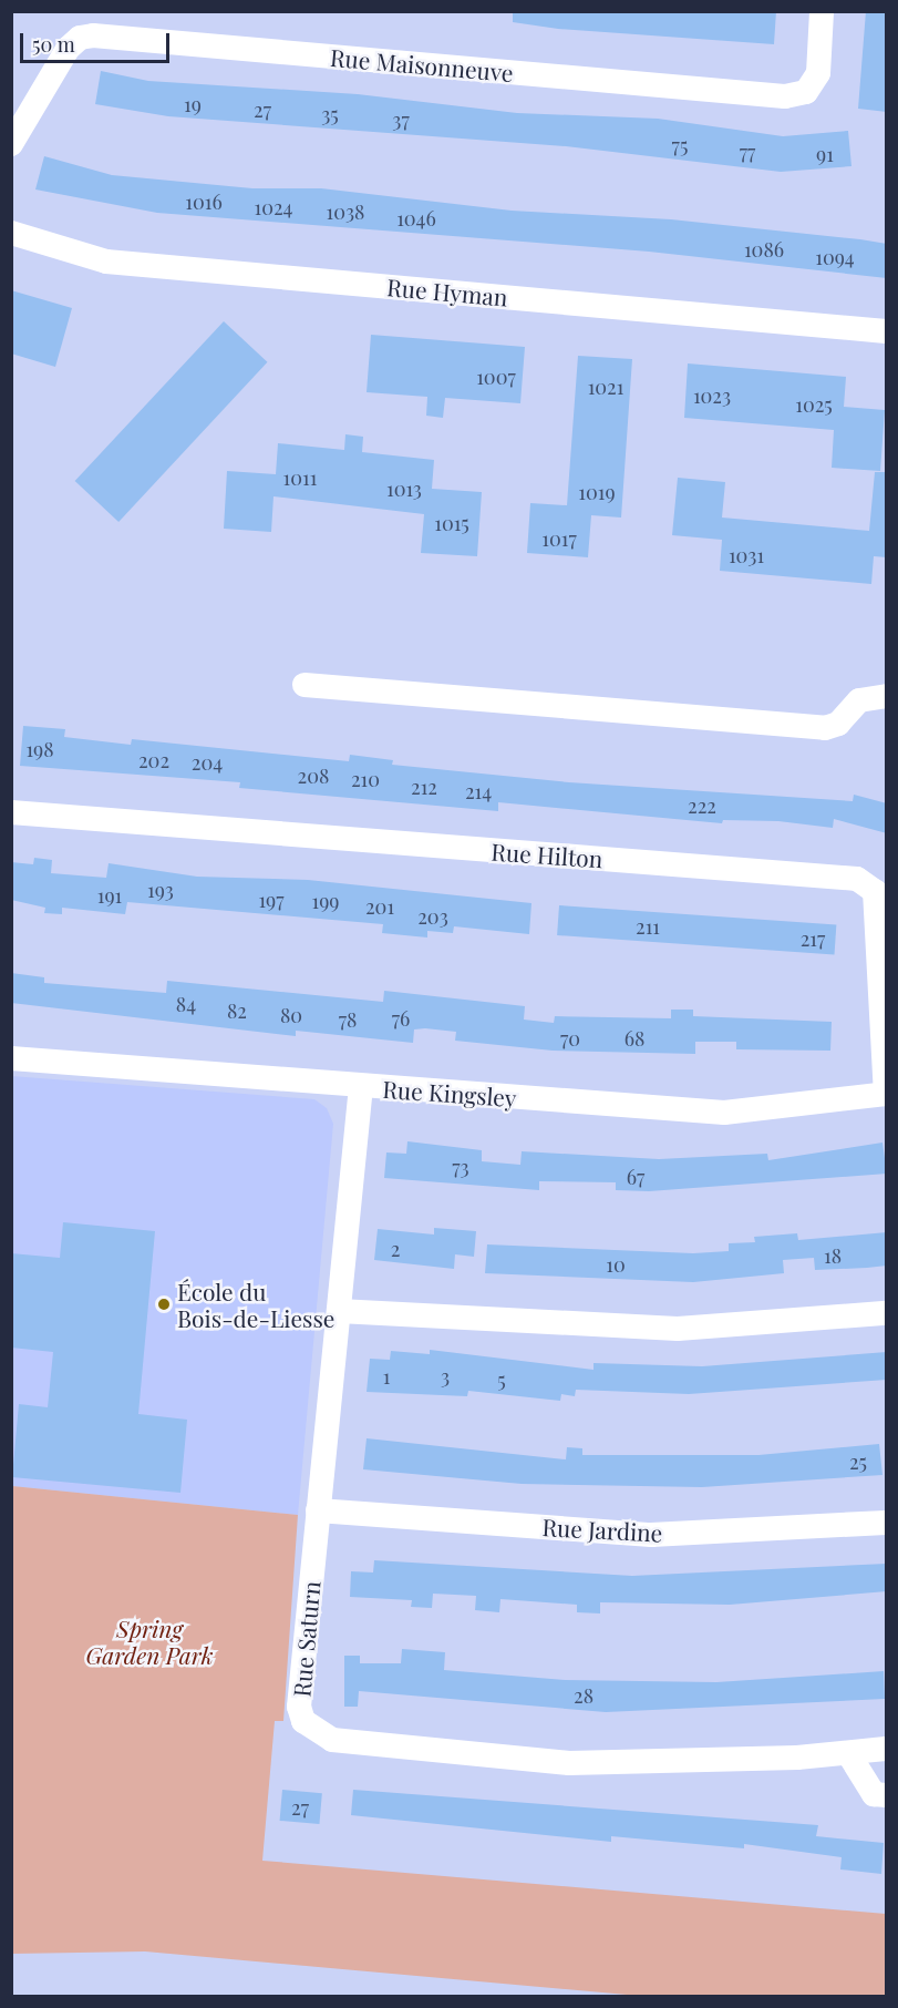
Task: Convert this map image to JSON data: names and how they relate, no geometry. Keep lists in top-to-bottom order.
{
  "streets": {
    "street": [
      "Rue Maisonneuve",
      "Rue Hyman",
      "Rue Hilton",
      "Rue Kingsley",
      "Rue Jardine",
      "Rue Saturn"
    ]
  },
  "crossings": [
    ["Rue Hilton", "Rue Kingsley"],
    ["Rue Kingsley", "Rue Saturn"],
    ["Rue Jardine", "Rue Saturn"]
  ],
  "parks": ["Spring Garden Park"],
  "places": ["École du Bois-de-Liesse"],
  "house_numbers": [
    "19",
    "27",
    "35",
    "37",
    "75",
    "77",
    "91",
    "1016",
    "1024",
    "1038",
    "1046",
    "1086",
    "1094",
    "1007",
    "1021",
    "1023",
    "1025",
    "1011",
    "1013",
    "1019",
    "1015",
    "1017",
    "1031",
    "198",
    "202",
    "204",
    "208",
    "210",
    "212",
    "214",
    "222",
    "193",
    "191",
    "197",
    "199",
    "201",
    "203",
    "211",
    "217",
    "84",
    "82",
    "80",
    "76",
    "78",
    "70",
    "68",
    "73",
    "67",
    "2",
    "18",
    "10",
    "1",
    "3",
    "5",
    "25",
    "28",
    "27"
  ],
  "scale_bar": "50 m"
}
